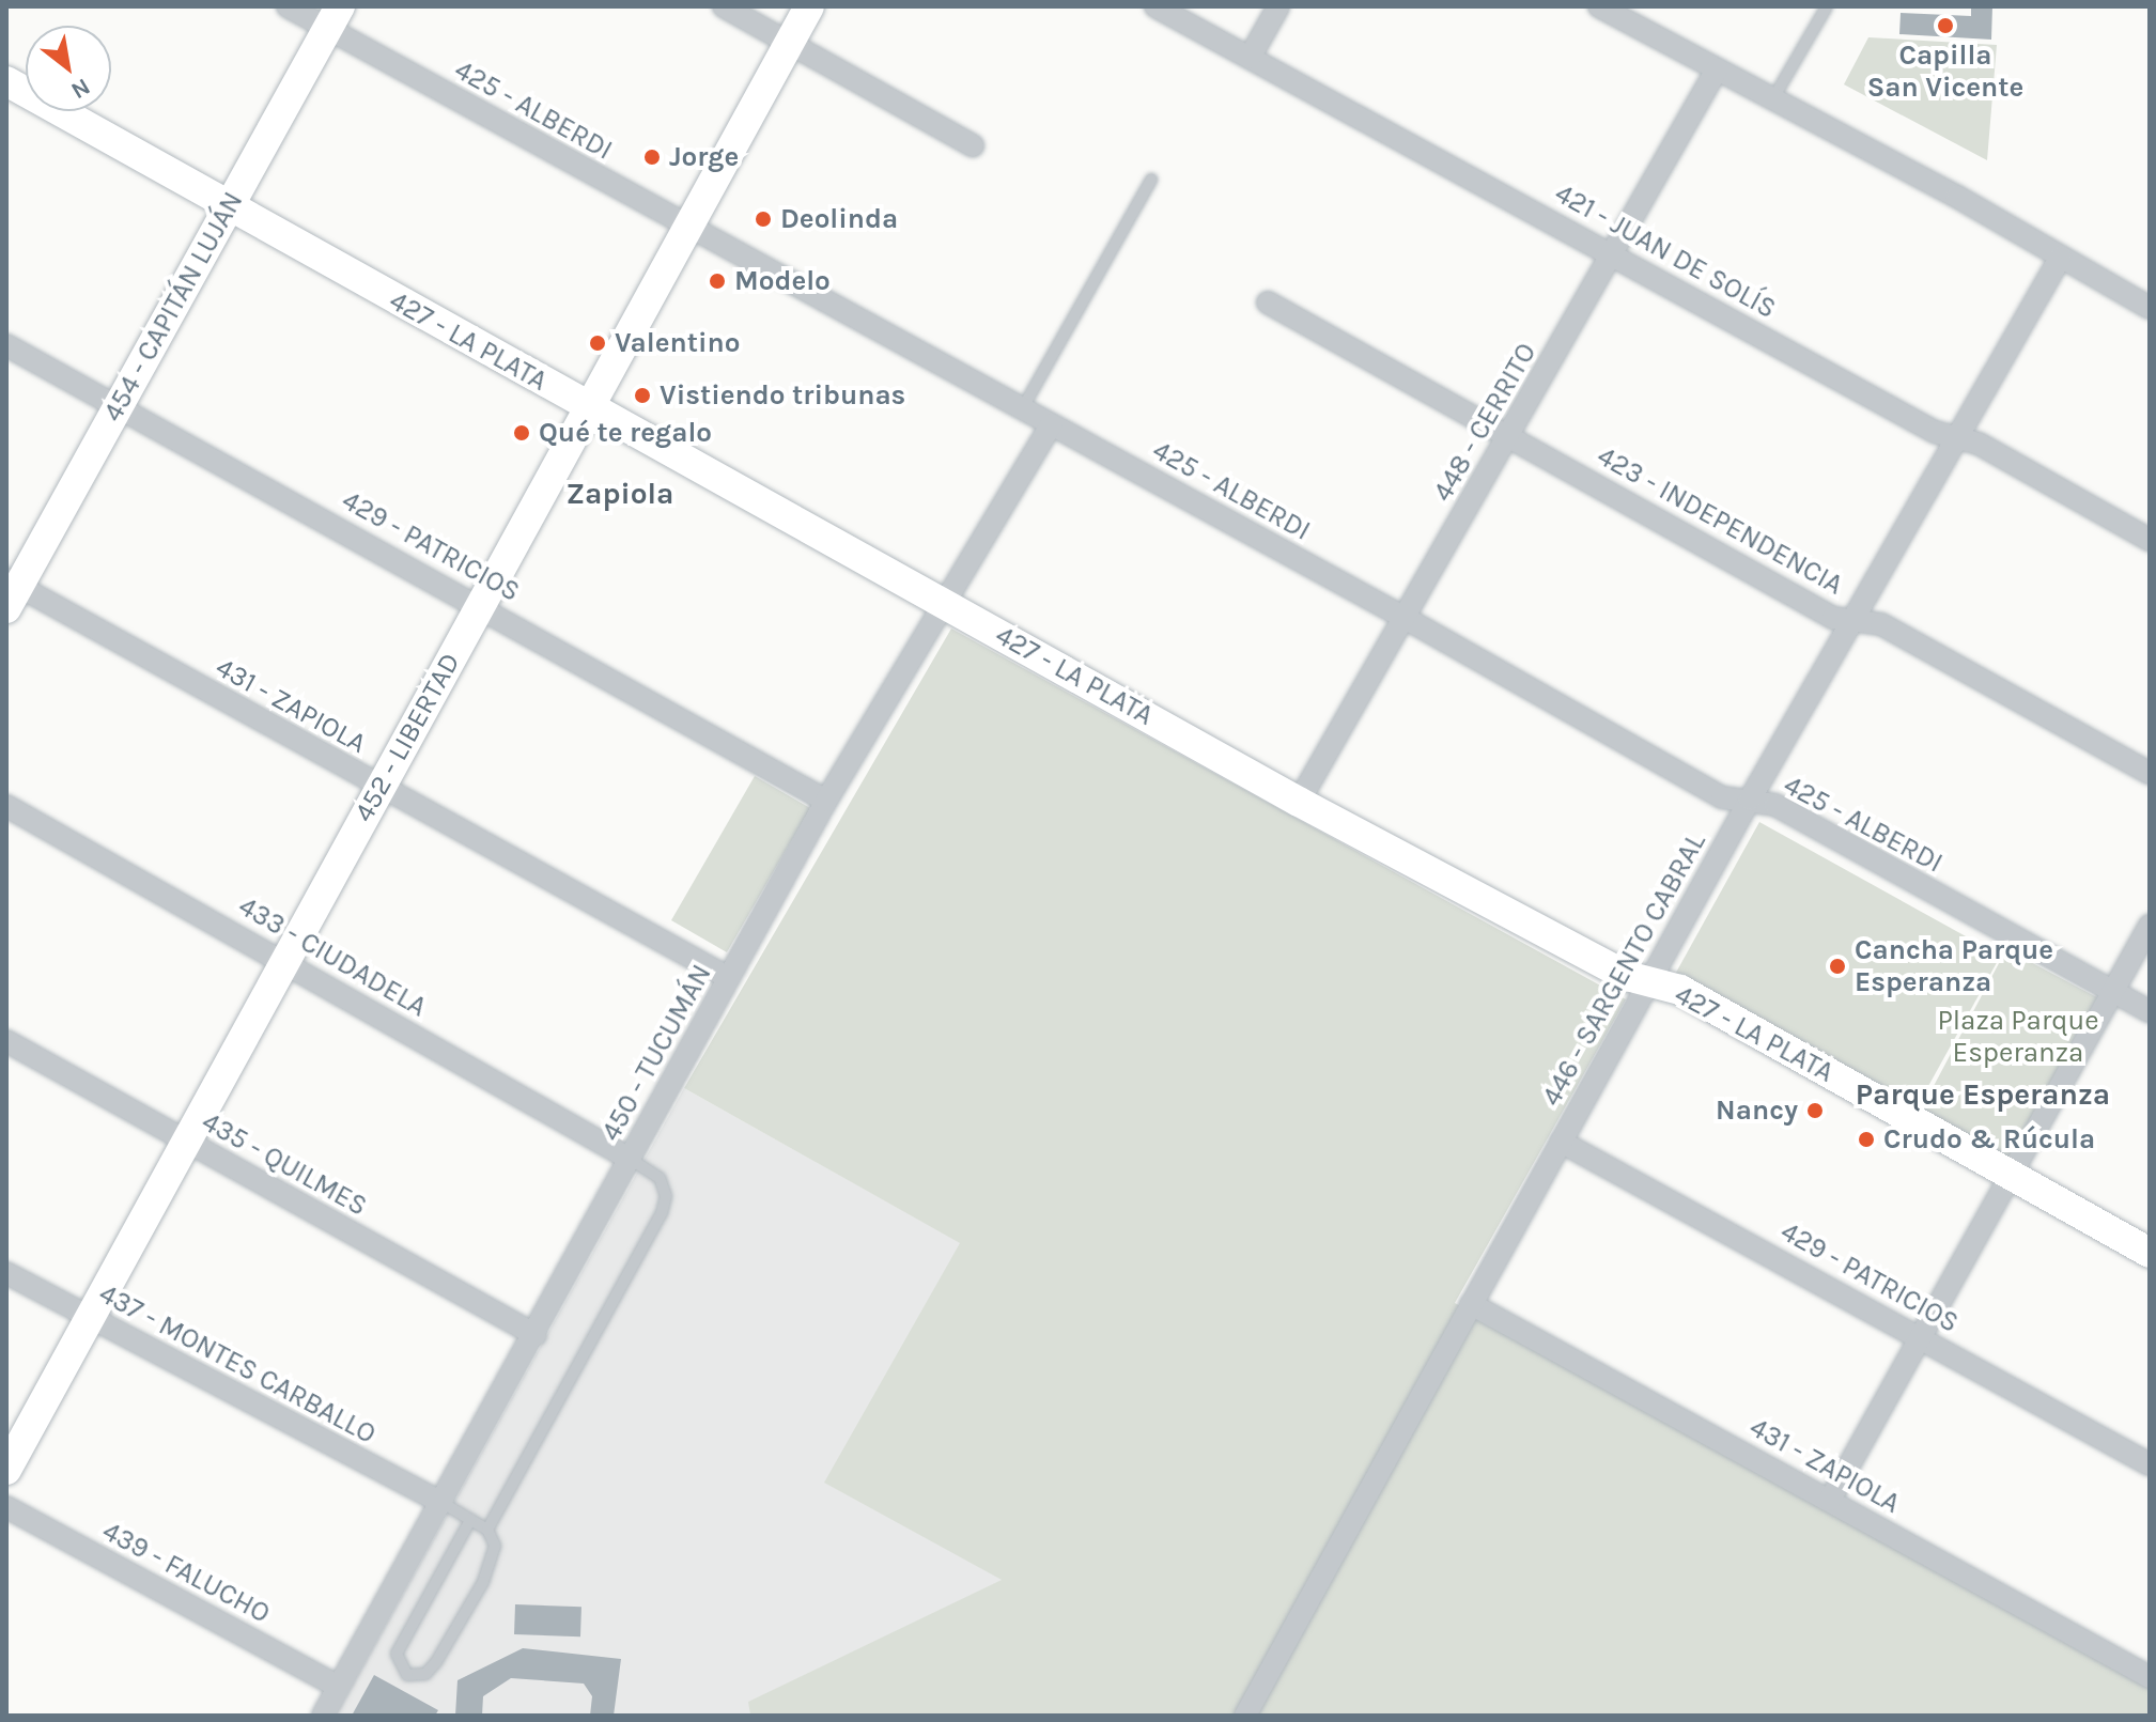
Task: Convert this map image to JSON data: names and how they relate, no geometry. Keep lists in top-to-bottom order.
{
  "streets": {
    "street": [
      "425 - ALBERDI",
      "421 - JUAN DE SOLÍS",
      "454 - CAPITÁN LUJÁN",
      "427 - LA PLATA",
      "448 - CERRITO",
      "423 - INDEPENDENCIA",
      "429 - PATRICIOS",
      "431 - ZAPIOLA",
      "452 - LIBERTAD",
      "433 - CIUDADELA",
      "446 - SARGENTO CABRAL",
      "450 - TUCUMÁN",
      "435 - QUILMES",
      "437 - MONTES CARBALLO",
      "439 - FALUCHO"
    ]
  },
  "crossings": [
    ["425 - ALBERDI", "454 - CAPITÁN LUJÁN"],
    ["425 - ALBERDI", "448 - CERRITO"],
    ["425 - ALBERDI", "452 - LIBERTAD"],
    ["425 - ALBERDI", "446 - SARGENTO CABRAL"],
    ["425 - ALBERDI", "450 - TUCUMÁN"],
    ["421 - JUAN DE SOLÍS", "448 - CERRITO"],
    ["421 - JUAN DE SOLÍS", "446 - SARGENTO CABRAL"],
    ["454 - CAPITÁN LUJÁN", "427 - LA PLATA"],
    ["454 - CAPITÁN LUJÁN", "429 - PATRICIOS"],
    ["454 - CAPITÁN LUJÁN", "431 - ZAPIOLA"],
    ["427 - LA PLATA", "448 - CERRITO"],
    ["427 - LA PLATA", "452 - LIBERTAD"],
    ["427 - LA PLATA", "446 - SARGENTO CABRAL"],
    ["427 - LA PLATA", "450 - TUCUMÁN"],
    ["448 - CERRITO", "423 - INDEPENDENCIA"],
    ["423 - INDEPENDENCIA", "446 - SARGENTO CABRAL"],
    ["429 - PATRICIOS", "452 - LIBERTAD"],
    ["429 - PATRICIOS", "446 - SARGENTO CABRAL"],
    ["429 - PATRICIOS", "450 - TUCUMÁN"],
    ["431 - ZAPIOLA", "452 - LIBERTAD"],
    ["431 - ZAPIOLA", "446 - SARGENTO CABRAL"],
    ["431 - ZAPIOLA", "450 - TUCUMÁN"],
    ["452 - LIBERTAD", "433 - CIUDADELA"],
    ["452 - LIBERTAD", "435 - QUILMES"],
    ["452 - LIBERTAD", "437 - MONTES CARBALLO"],
    ["433 - CIUDADELA", "450 - TUCUMÁN"],
    ["450 - TUCUMÁN", "435 - QUILMES"],
    ["450 - TUCUMÁN", "437 - MONTES CARBALLO"],
    ["450 - TUCUMÁN", "439 - FALUCHO"]
  ],
  "districts": ["Zapiola", "Parque Esperanza"],
  "parks": ["Plaza Parque Esperanza"],
  "places": [
    "Capilla San Vicente",
    "Jorge",
    "Deolinda",
    "Modelo",
    "Valentino",
    "Vistiendo tribunas",
    "Qué te regalo",
    "Cancha Parque Esperanza",
    "Nancy",
    "Crudo & Rúcula"
  ],
  "north": "bottom right"
}
